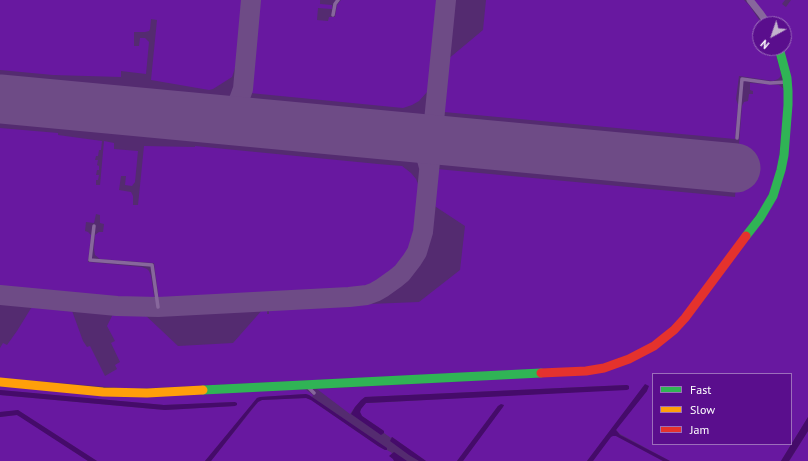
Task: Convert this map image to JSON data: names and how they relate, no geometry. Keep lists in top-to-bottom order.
{
  "legend": ["Fast", "Slow", "Jam"],
  "north": "bottom left"
}
